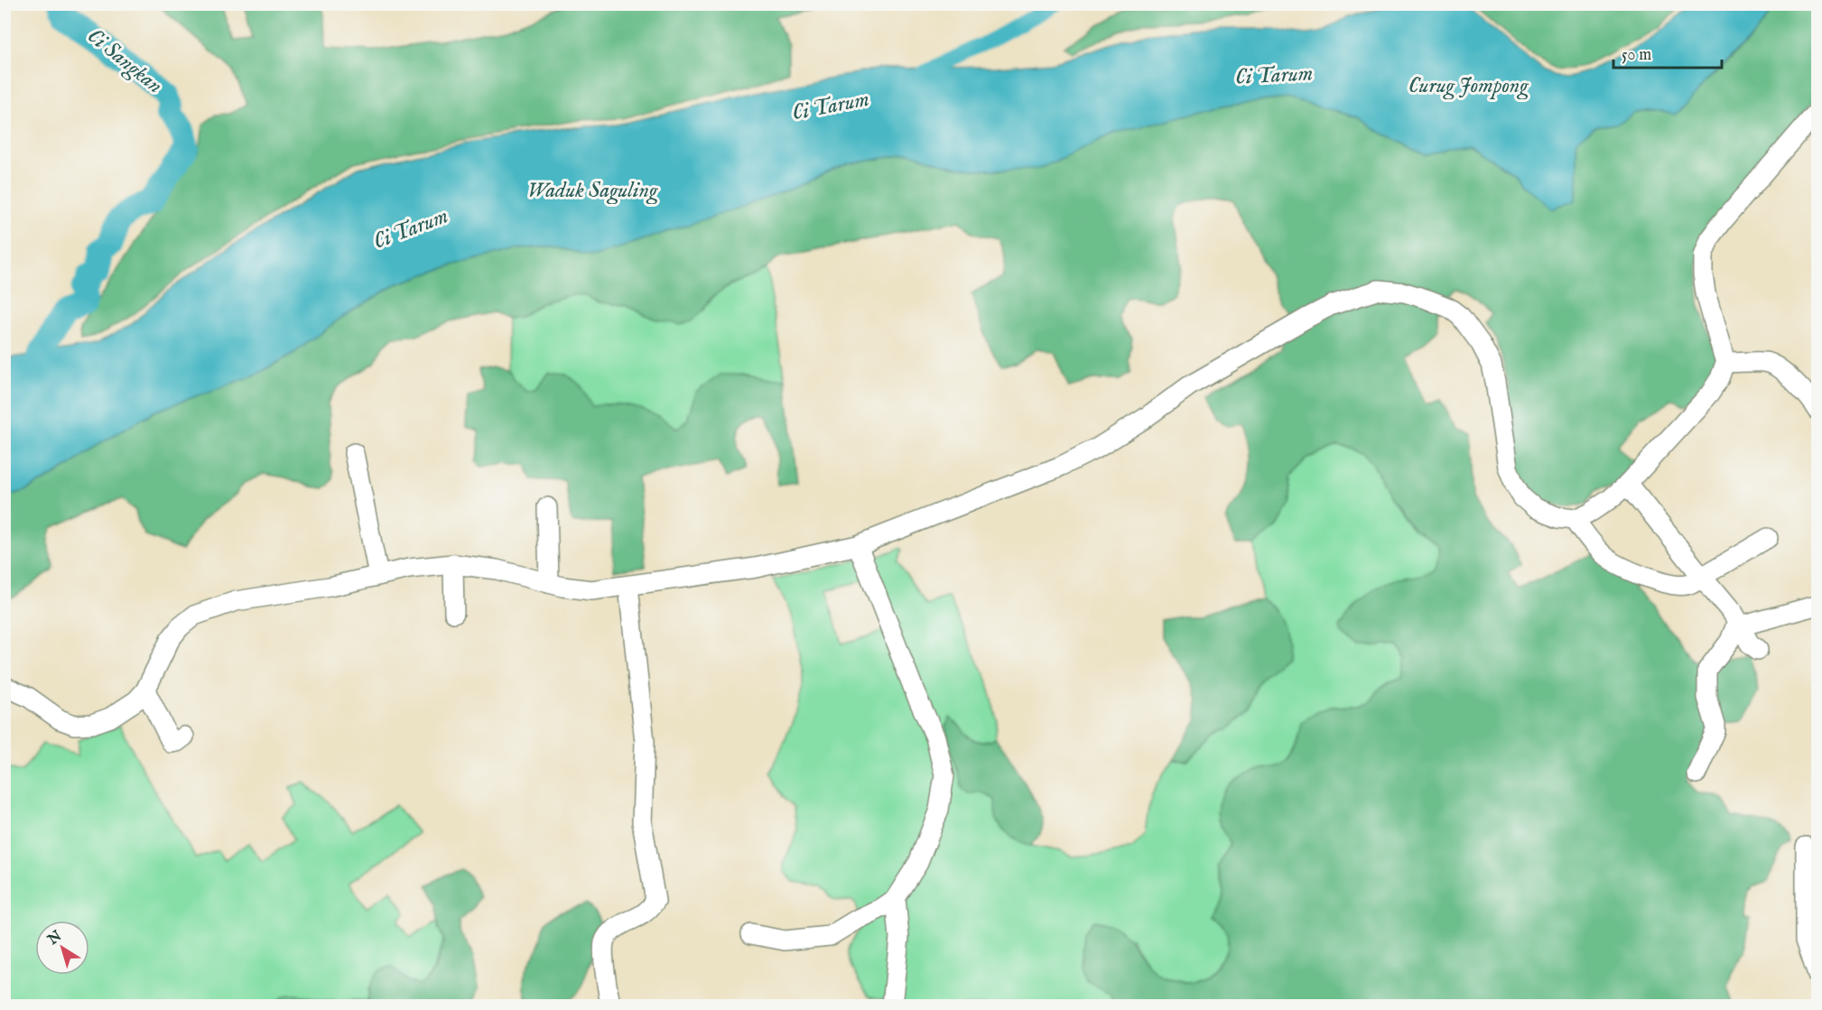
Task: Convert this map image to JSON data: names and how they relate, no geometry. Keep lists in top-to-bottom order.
{
  "water": [
    "Ci Sangkan",
    "Ci Tarum",
    "Curug Jompong",
    "Waduk Saguling"
  ],
  "scale_bar": "50 m",
  "north": "top left"
}
